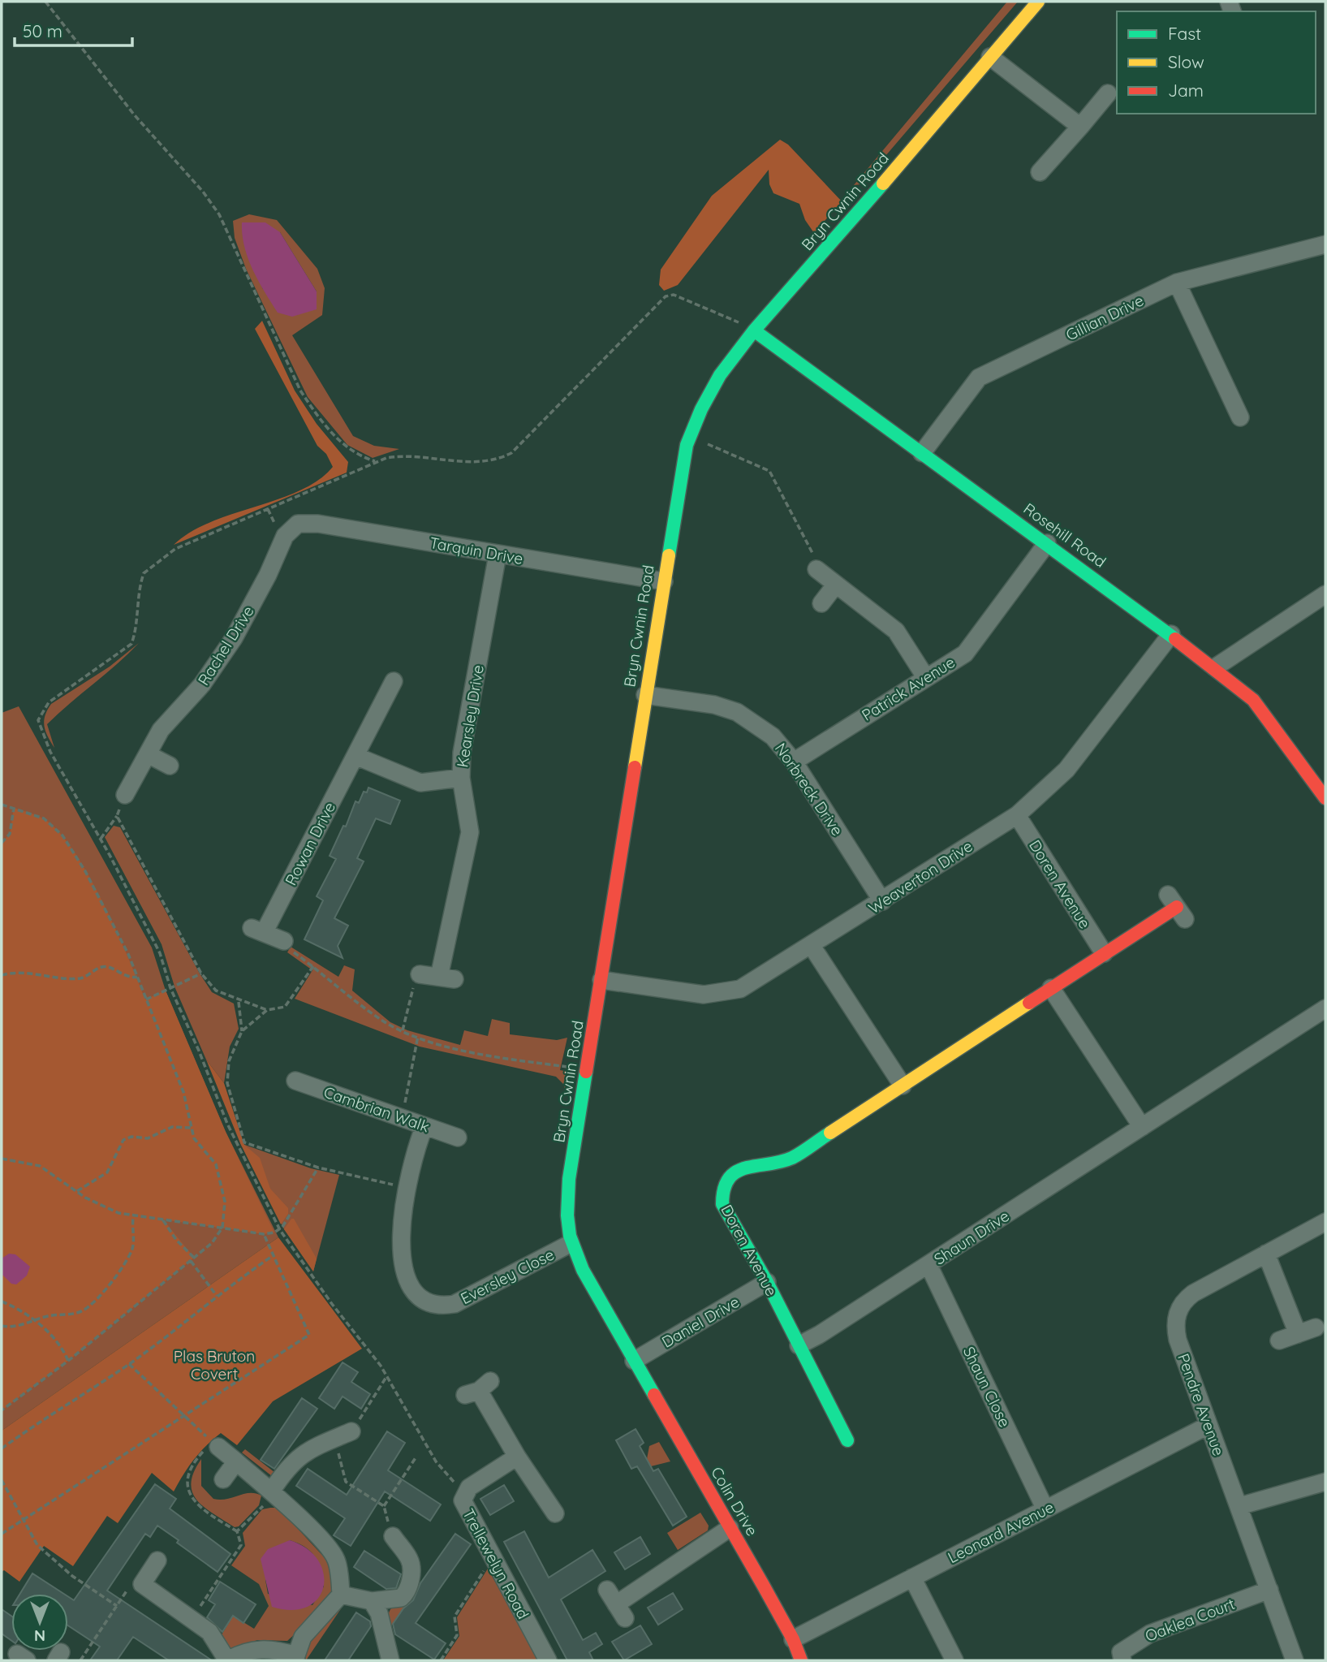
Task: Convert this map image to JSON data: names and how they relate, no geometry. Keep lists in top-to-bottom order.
{
  "streets": {
    "street": [
      "Bryn Cwnin Road",
      "Gillian Drive",
      "Rosehill Road",
      "Tarquin Drive",
      "Rachel Drive",
      "Patrick Avenue",
      "Kearsley Drive",
      "Norbreck Drive",
      "Rowan Drive",
      "Weaverton Drive",
      "Doren Avenue",
      "Cambrian Walk",
      "Shaun Drive",
      "Eversley Close",
      "Daniel Drive",
      "Shaun Close",
      "Pendre Avenue",
      "Colin Drive",
      "Leonard Avenue",
      "Trellewelyn Road",
      "Oaklea Court"
    ]
  },
  "crossings": [
    ["Bryn Cwnin Road", "Rosehill Road"],
    ["Bryn Cwnin Road", "Tarquin Drive"],
    ["Bryn Cwnin Road", "Norbreck Drive"],
    ["Bryn Cwnin Road", "Weaverton Drive"],
    ["Bryn Cwnin Road", "Eversley Close"],
    ["Bryn Cwnin Road", "Daniel Drive"],
    ["Bryn Cwnin Road", "Colin Drive"],
    ["Gillian Drive", "Rosehill Road"],
    ["Rosehill Road", "Patrick Avenue"],
    ["Rosehill Road", "Weaverton Drive"],
    ["Tarquin Drive", "Rachel Drive"],
    ["Tarquin Drive", "Kearsley Drive"],
    ["Patrick Avenue", "Norbreck Drive"],
    ["Norbreck Drive", "Weaverton Drive"],
    ["Weaverton Drive", "Doren Avenue"],
    ["Doren Avenue", "Shaun Drive"],
    ["Doren Avenue", "Daniel Drive"],
    ["Cambrian Walk", "Eversley Close"],
    ["Shaun Drive", "Shaun Close"],
    ["Daniel Drive", "Colin Drive"],
    ["Shaun Close", "Leonard Avenue"],
    ["Pendre Avenue", "Leonard Avenue"],
    ["Pendre Avenue", "Oaklea Court"],
    ["Colin Drive", "Leonard Avenue"]
  ],
  "parks": ["Plas Bruton Covert"],
  "legend": ["Fast", "Slow", "Jam"],
  "scale_bar": "50 m",
  "north": "bottom"
}
